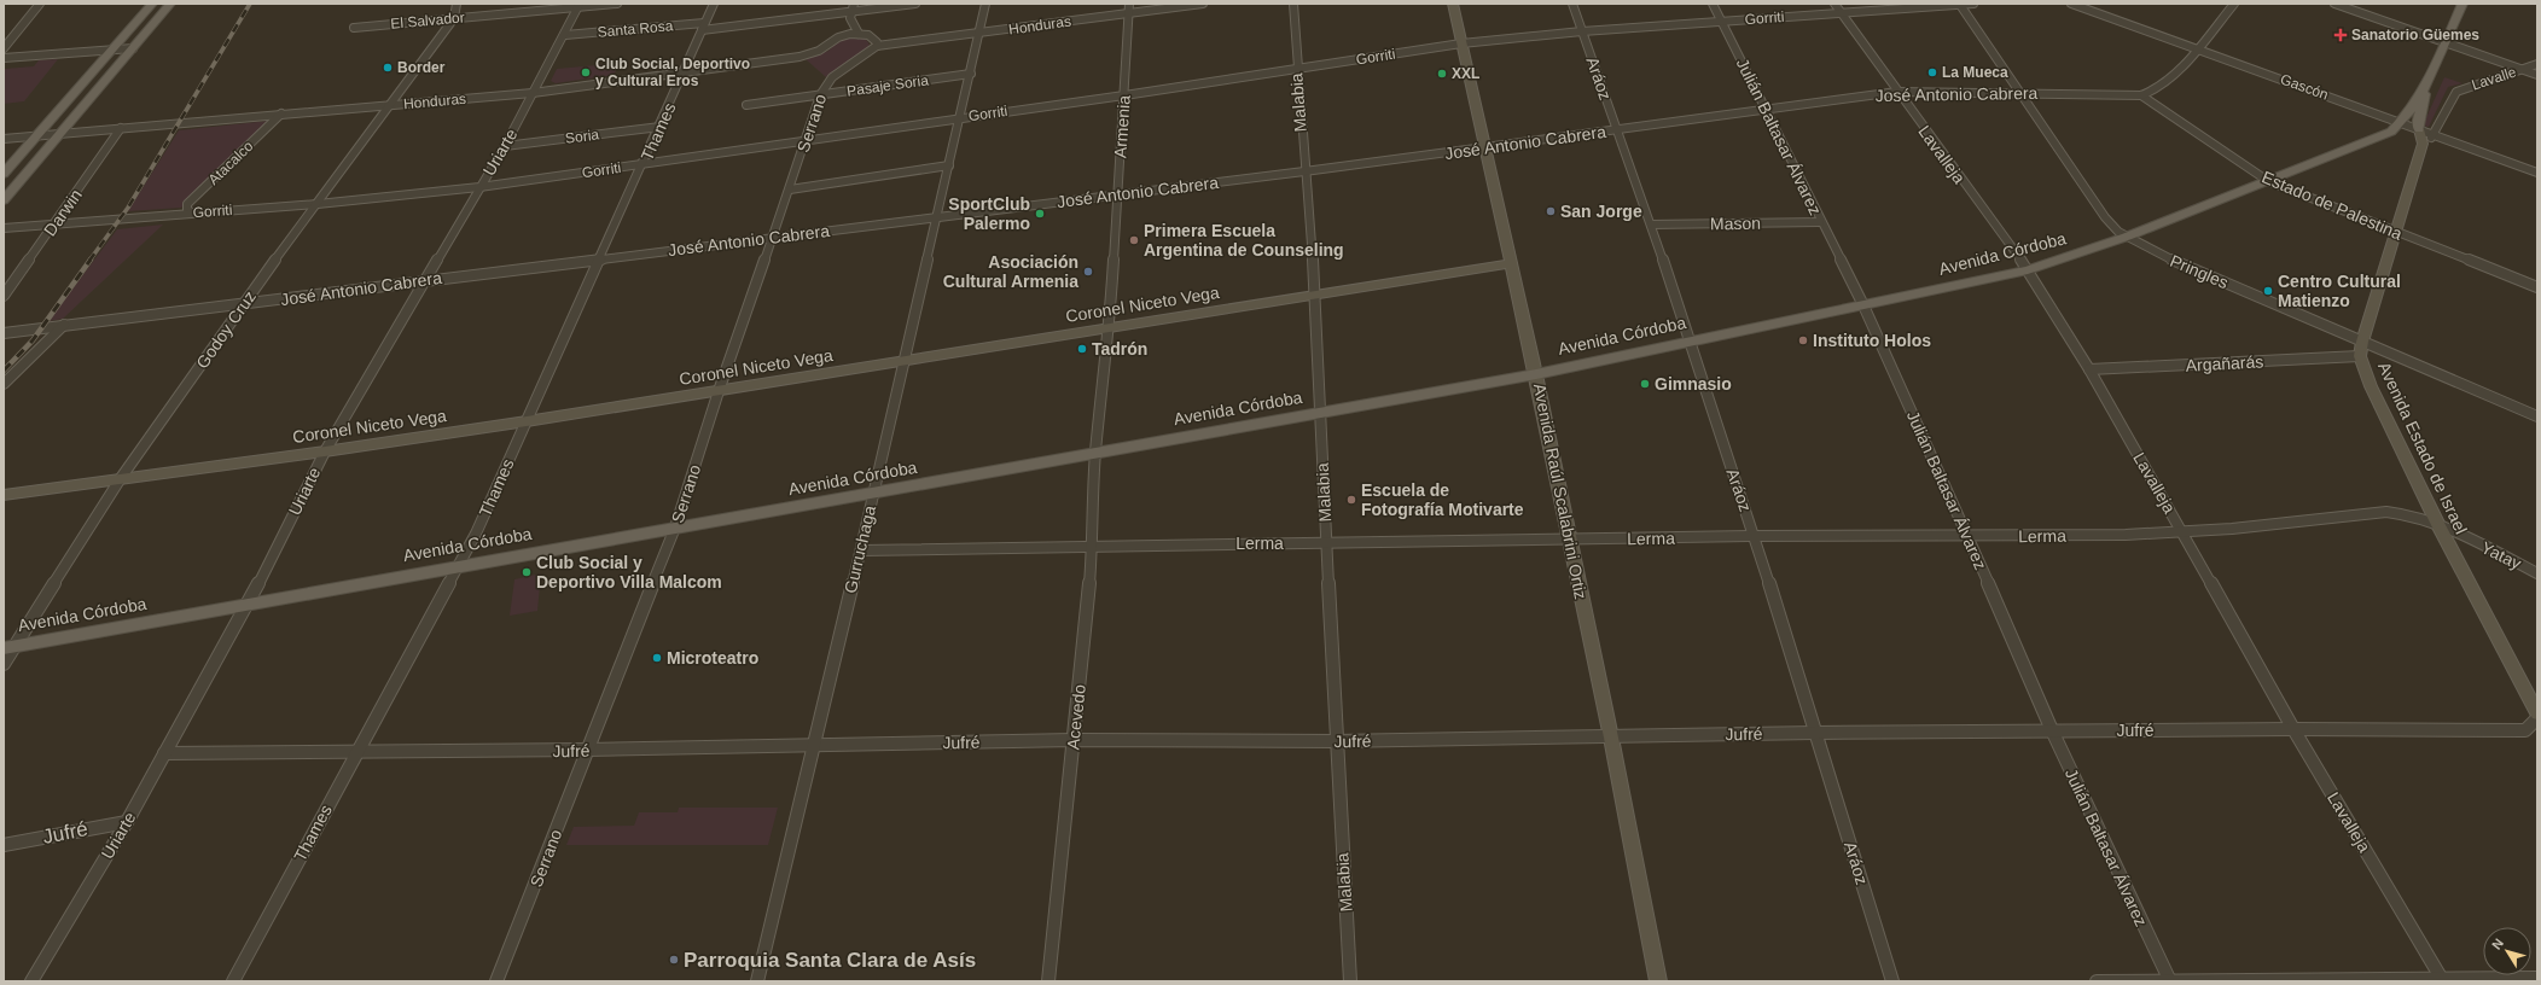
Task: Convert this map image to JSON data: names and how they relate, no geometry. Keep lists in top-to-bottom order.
{
  "streets": {
    "main road": [
      "Avenida Córdoba",
      "Coronel Niceto Vega",
      "Avenida Estado de Israel",
      "Avenida Raúl Scalabrini Ortiz"
    ],
    "street": [
      "Gorriti",
      "El Salvador",
      "Honduras",
      "Santa Rosa",
      "Aráoz",
      "Lavalle",
      "Pasaje Soria",
      "Gascón",
      "José Antonio Cabrera",
      "Malabia",
      "Serrano",
      "Armenia",
      "Thames",
      "Soria",
      "Julián Baltasar Álvarez",
      "Uriarte",
      "Lavalleja",
      "Atacalco",
      "Estado de Palestina",
      "Darwin",
      "Mason",
      "Pringles",
      "Godoy Cruz",
      "Argañarás",
      "Lerma",
      "Gurruchaga",
      "Yatay",
      "Acevedo",
      "Jufré"
    ]
  },
  "crossings": [
    ["Gorriti", "Aráoz"],
    ["Gorriti", "Malabia"],
    ["Gorriti", "Serrano"],
    ["Gorriti", "Armenia"],
    ["Gorriti", "Thames"],
    ["Gorriti", "Julián Baltasar Álvarez"],
    ["Gorriti", "Uriarte"],
    ["Gorriti", "Lavalleja"],
    ["Gorriti", "Atacalco"],
    ["Gorriti", "Darwin"],
    ["Gorriti", "Pringles"],
    ["Gorriti", "Godoy Cruz"],
    ["Gorriti", "Avenida Raúl Scalabrini Ortiz"],
    ["Gorriti", "Gurruchaga"],
    ["El Salvador", "Uriarte"],
    ["El Salvador", "Godoy Cruz"],
    ["Honduras", "Serrano"],
    ["Honduras", "Armenia"],
    ["Honduras", "Thames"],
    ["Honduras", "Uriarte"],
    ["Honduras", "Atacalco"],
    ["Honduras", "Darwin"],
    ["Honduras", "Godoy Cruz"],
    ["Honduras", "Gurruchaga"],
    ["Santa Rosa", "Thames"],
    ["Santa Rosa", "Uriarte"],
    ["Aráoz", "José Antonio Cabrera"],
    ["Aráoz", "Mason"],
    ["Aráoz", "Avenida Córdoba"],
    ["Aráoz", "Lerma"],
    ["Aráoz", "Jufré"],
    ["Lavalle", "Gascón"],
    ["Lavalle", "Avenida Estado de Israel"],
    ["Pasaje Soria", "Serrano"],
    ["Pasaje Soria", "Gurruchaga"],
    ["Gascón", "Avenida Córdoba"],
    ["Gascón", "Avenida Estado de Israel"],
    ["José Antonio Cabrera", "Malabia"],
    ["José Antonio Cabrera", "Serrano"],
    ["José Antonio Cabrera", "Armenia"],
    ["José Antonio Cabrera", "Thames"],
    ["José Antonio Cabrera", "Julián Baltasar Álvarez"],
    ["José Antonio Cabrera", "Uriarte"],
    ["José Antonio Cabrera", "Lavalleja"],
    ["José Antonio Cabrera", "Estado de Palestina"],
    ["José Antonio Cabrera", "Pringles"],
    ["José Antonio Cabrera", "Godoy Cruz"],
    ["José Antonio Cabrera", "Avenida Raúl Scalabrini Ortiz"],
    ["José Antonio Cabrera", "Gurruchaga"],
    ["Malabia", "Avenida Córdoba"],
    ["Malabia", "Coronel Niceto Vega"],
    ["Malabia", "Lerma"],
    ["Malabia", "Jufré"],
    ["Serrano", "Avenida Córdoba"],
    ["Serrano", "Coronel Niceto Vega"],
    ["Serrano", "Jufré"],
    ["Armenia", "Avenida Córdoba"],
    ["Armenia", "Coronel Niceto Vega"],
    ["Armenia", "Acevedo"],
    ["Thames", "Soria"],
    ["Thames", "Avenida Córdoba"],
    ["Thames", "Coronel Niceto Vega"],
    ["Thames", "Jufré"],
    ["Soria", "Uriarte"],
    ["Julián Baltasar Álvarez", "Mason"],
    ["Julián Baltasar Álvarez", "Avenida Córdoba"],
    ["Julián Baltasar Álvarez", "Lerma"],
    ["Julián Baltasar Álvarez", "Jufré"],
    ["Uriarte", "Avenida Córdoba"],
    ["Uriarte", "Coronel Niceto Vega"],
    ["Uriarte", "Jufré"],
    ["Lavalleja", "Avenida Córdoba"],
    ["Lavalleja", "Argañarás"],
    ["Lavalleja", "Lerma"],
    ["Lavalleja", "Jufré"],
    ["Estado de Palestina", "Avenida Córdoba"],
    ["Estado de Palestina", "Avenida Estado de Israel"],
    ["Avenida Córdoba", "Pringles"],
    ["Avenida Córdoba", "Godoy Cruz"],
    ["Avenida Córdoba", "Avenida Estado de Israel"],
    ["Avenida Córdoba", "Avenida Raúl Scalabrini Ortiz"],
    ["Avenida Córdoba", "Gurruchaga"],
    ["Avenida Córdoba", "Acevedo"],
    ["Pringles", "Avenida Estado de Israel"],
    ["Coronel Niceto Vega", "Godoy Cruz"],
    ["Coronel Niceto Vega", "Avenida Raúl Scalabrini Ortiz"],
    ["Coronel Niceto Vega", "Gurruchaga"],
    ["Argañarás", "Avenida Estado de Israel"],
    ["Avenida Estado de Israel", "Lerma"],
    ["Avenida Estado de Israel", "Yatay"],
    ["Avenida Raúl Scalabrini Ortiz", "Lerma"],
    ["Avenida Raúl Scalabrini Ortiz", "Jufré"],
    ["Lerma", "Gurruchaga"],
    ["Lerma", "Yatay"],
    ["Lerma", "Acevedo"],
    ["Gurruchaga", "Jufré"],
    ["Acevedo", "Jufré"]
  ],
  "places": {
    "health": ["Sanatorio Güemes"],
    "other": [
      "Border",
      "Club Social, Deportivo y Cultural Eros",
      "La Mueca",
      "XXL",
      "San Jorge",
      "SportClub Palermo",
      "Primera Escuela Argentina de Counseling",
      "Asociación Cultural Armenia",
      "Centro Cultural Matienzo",
      "Instituto Holos",
      "Tadrón",
      "Gimnasio",
      "Escuela de Fotografía Motivarte",
      "Club Social y Deportivo Villa Malcom",
      "Microteatro",
      "Parroquia Santa Clara de Asís"
    ]
  },
  "north": "top left"
}
